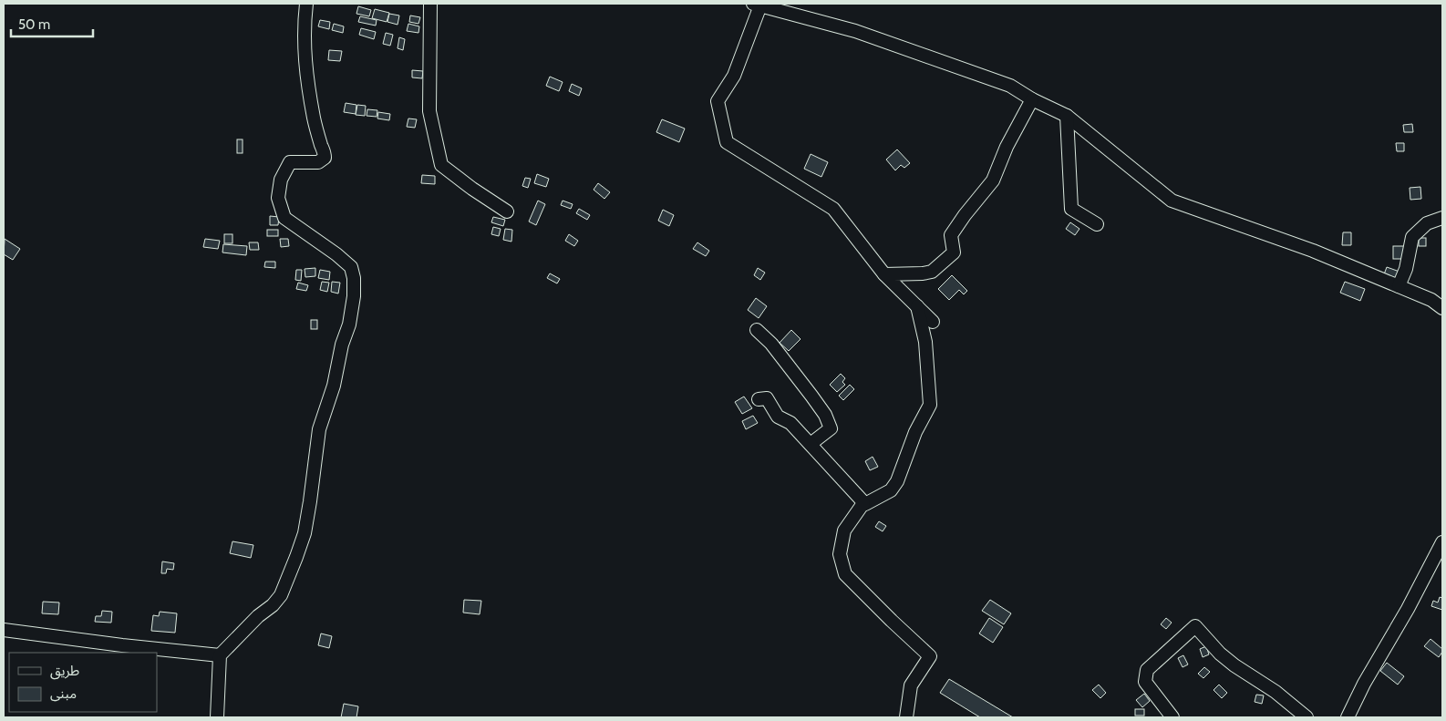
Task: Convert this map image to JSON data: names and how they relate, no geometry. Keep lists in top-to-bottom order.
{
  "legend": ["طريق", "مبنى"],
  "scale_bar": "50 m"
}
